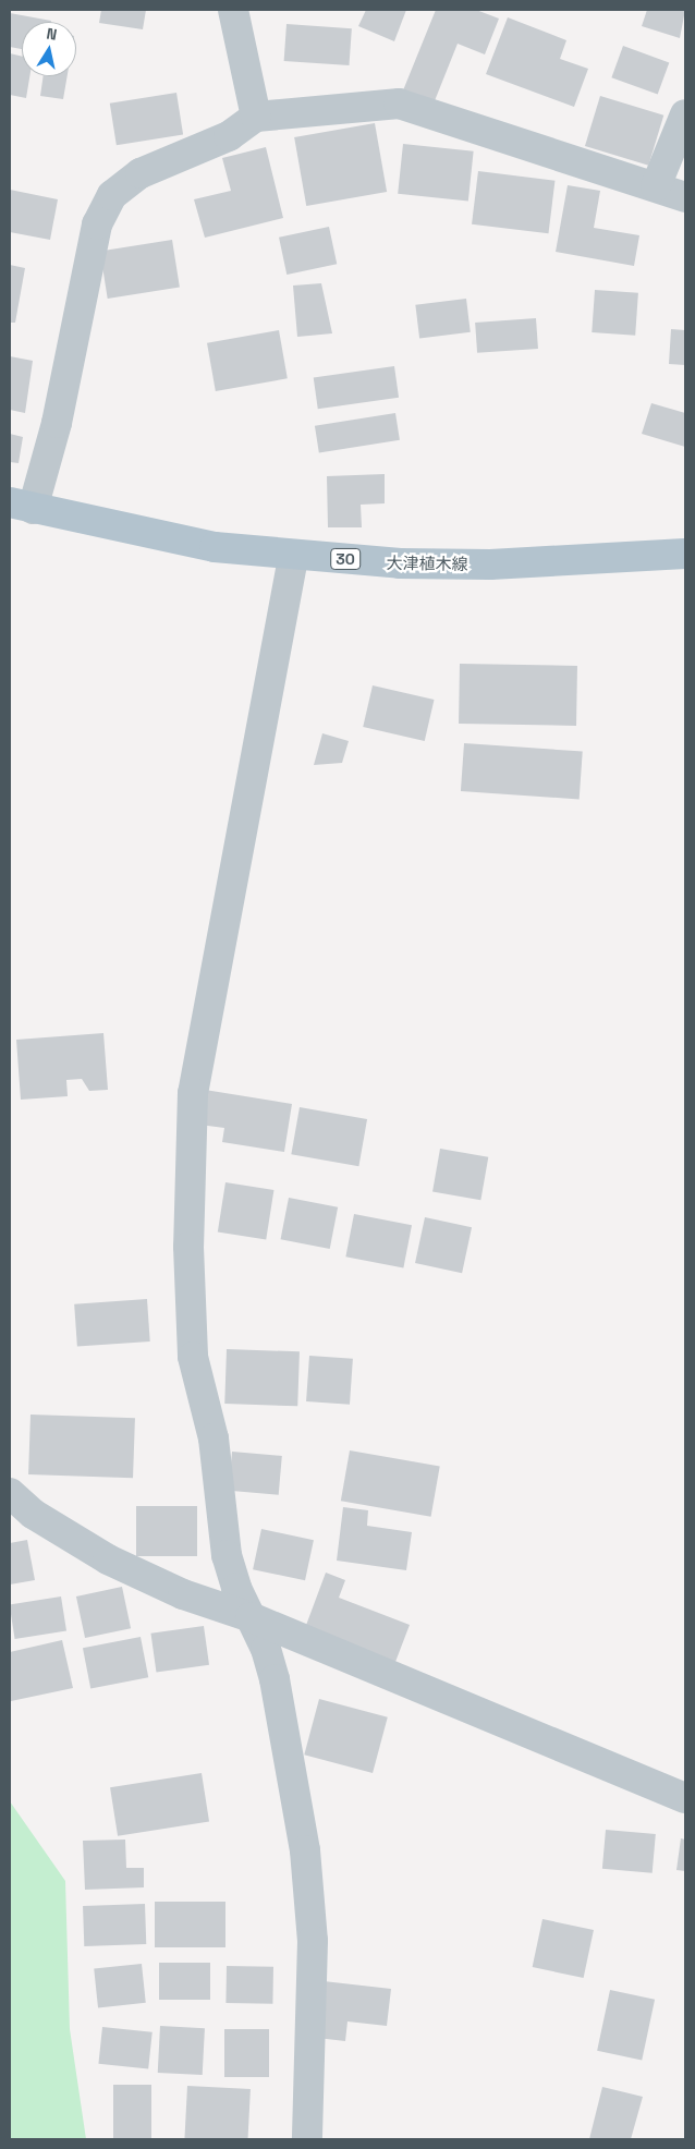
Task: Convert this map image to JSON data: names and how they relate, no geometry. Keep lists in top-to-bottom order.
{
  "streets": {
    "main road": ["30", "大津植木線"]
  },
  "north": "top"
}
